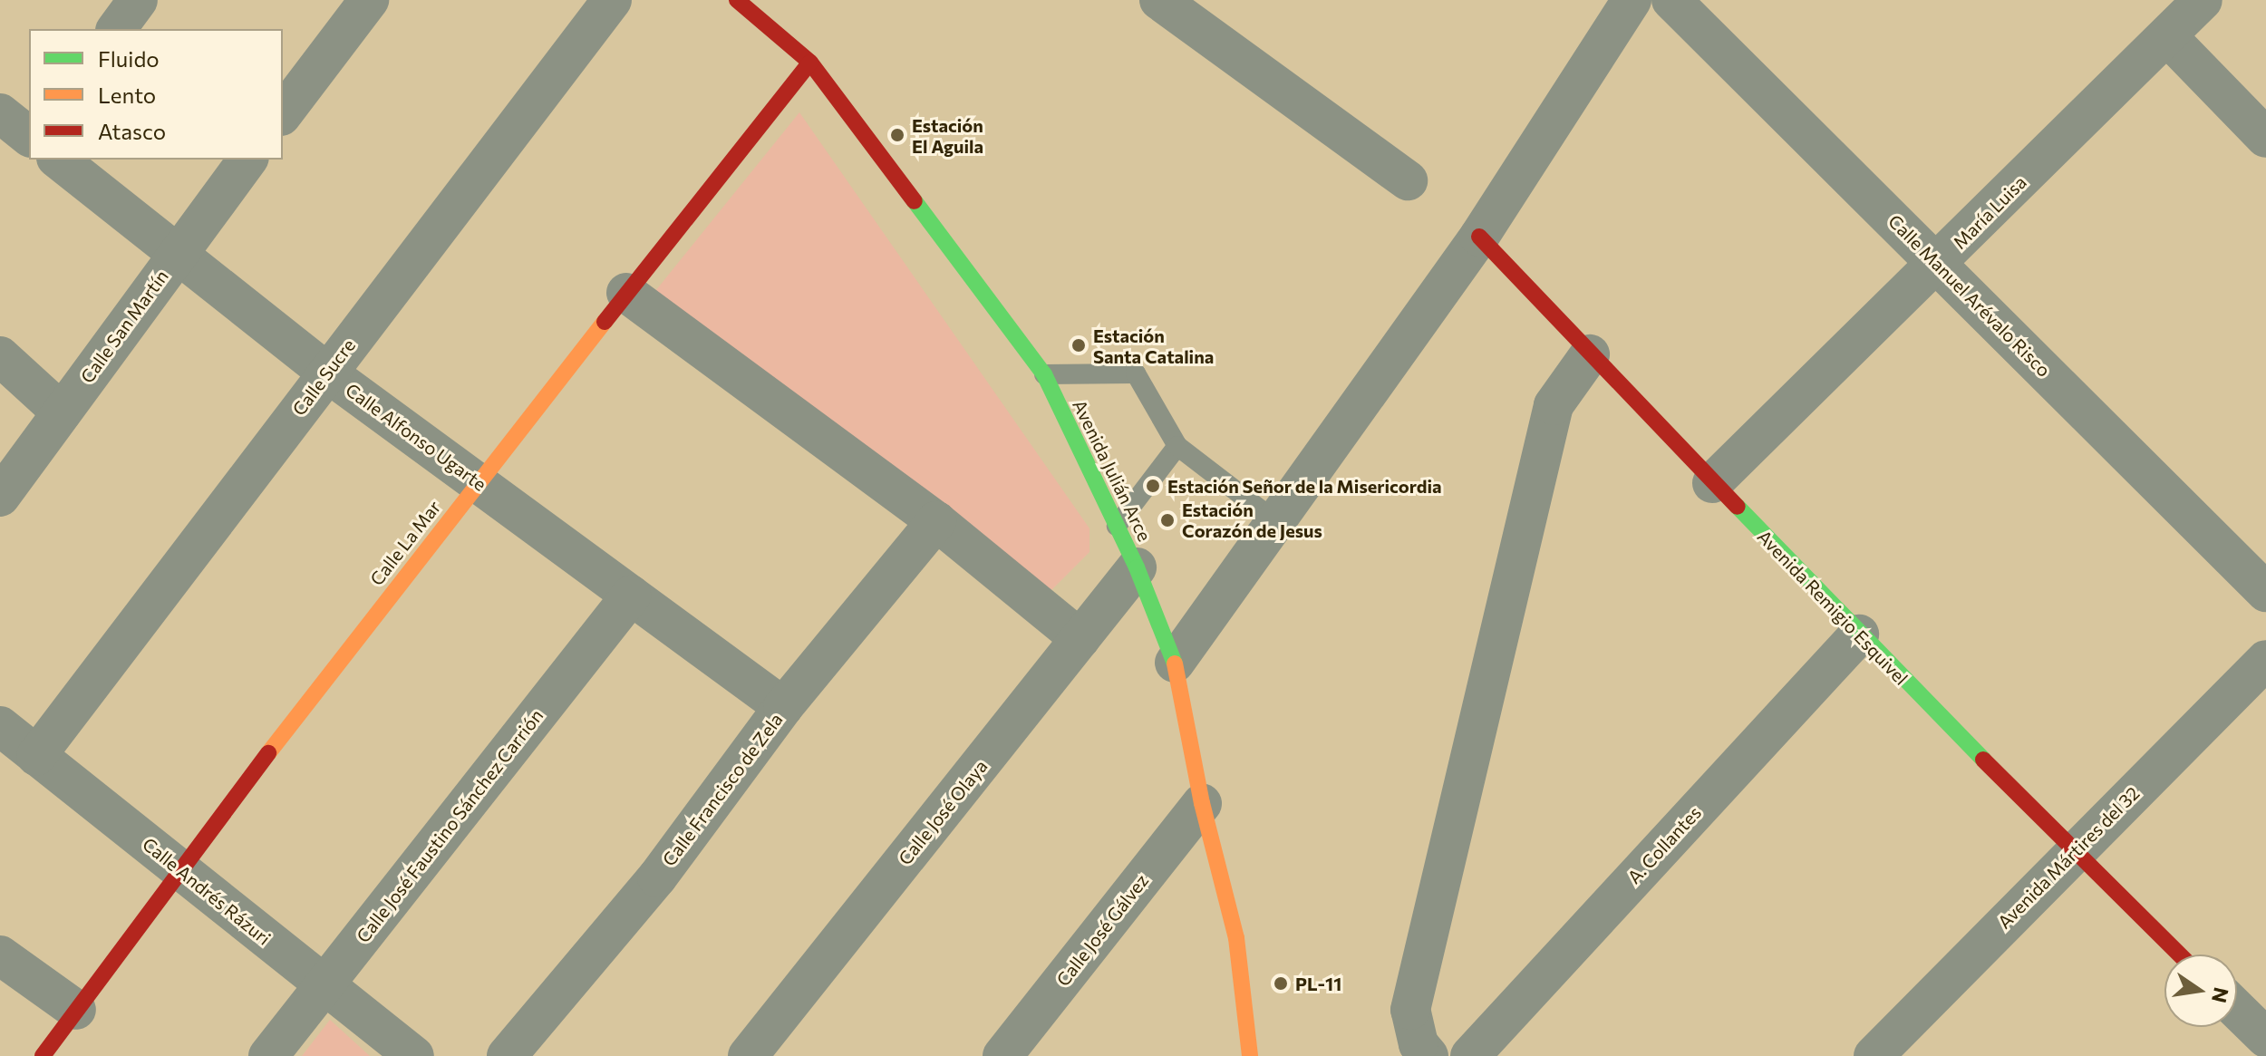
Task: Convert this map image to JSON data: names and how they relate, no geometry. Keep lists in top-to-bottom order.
{
  "streets": {
    "street": [
      "María Luisa",
      "Calle Manuel Arévalo Risco",
      "Calle San Martín",
      "Calle Sucre",
      "Calle Alfonso Ugarte",
      "Avenida Julián Arce",
      "Calle La Mar",
      "Avenida Remigio Esquivel",
      "Calle Francisco de Zela",
      "Calle José Olaya",
      "Calle José Faustino Sánchez Carrión",
      "A. Collantes",
      "Avenida Mártires del 32",
      "Calle Andrés Rázuri",
      "Calle José Gálvez"
    ]
  },
  "crossings": [
    ["María Luisa", "Calle Manuel Arévalo Risco"],
    ["María Luisa", "Avenida Remigio Esquivel"],
    ["Calle San Martín", "Calle Alfonso Ugarte"],
    ["Calle Sucre", "Calle Alfonso Ugarte"],
    ["Calle Sucre", "Calle Andrés Rázuri"],
    ["Calle Alfonso Ugarte", "Calle La Mar"],
    ["Calle Alfonso Ugarte", "Calle Francisco de Zela"],
    ["Calle Alfonso Ugarte", "Calle José Faustino Sánchez Carrión"],
    ["Avenida Julián Arce", "Calle La Mar"],
    ["Avenida Julián Arce", "Calle José Olaya"],
    ["Avenida Julián Arce", "Calle José Gálvez"],
    ["Calle La Mar", "Calle Andrés Rázuri"],
    ["Avenida Remigio Esquivel", "A. Collantes"],
    ["Avenida Remigio Esquivel", "Avenida Mártires del 32"],
    ["Calle José Faustino Sánchez Carrión", "Calle Andrés Rázuri"]
  ],
  "places": [
    "Estación El Aguila",
    "Estación Santa Catalina",
    "Estación Señor de la Misericordia",
    "Estación Corazón de Jesus",
    "PL-11"
  ],
  "legend": ["Fluido", "Lento", "Atasco"],
  "north": "right"
}
